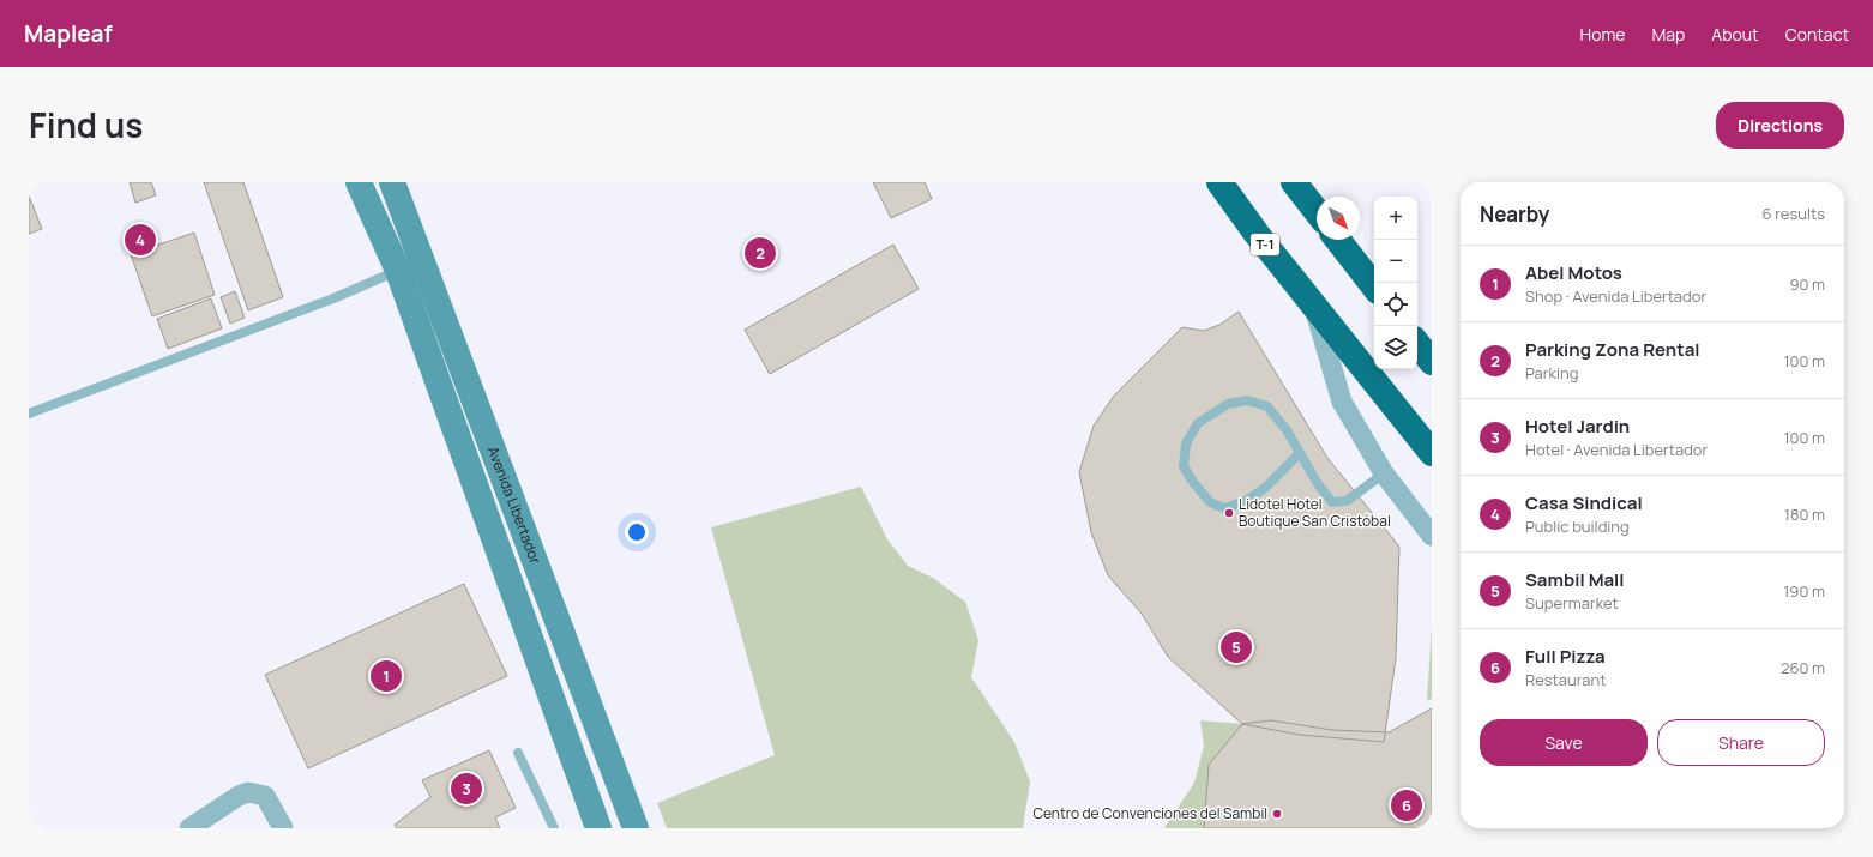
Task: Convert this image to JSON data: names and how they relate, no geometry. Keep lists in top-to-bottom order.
{
  "streets": {
    "highway": ["T-1"],
    "main road": ["Avenida Libertador"]
  },
  "places": ["Lidotel Hotel Boutique San Cristóbal", "Centro de Convenciones del Sambil"],
  "north": "bottom right",
  "page": {
    "header": "Mapleaf",
    "nav": [
      "Home",
      "Map",
      "About",
      "Contact"
    ],
    "title": "Find us",
    "buttons": [
      "Directions",
      ["Save", "Share"]
    ],
    "heading": ["Nearby", "6 results"],
    "map_buttons": ["+", "−"],
    "pins": [
      "4",
      "2",
      "5",
      "1",
      "3",
      "6"
    ],
    "list": [
      {
        "mark": "1",
        "name": "Abel Motos",
        "note": "Shop · Avenida Libertador",
        "value": "90 m"
      },
      {
        "mark": "2",
        "name": "Parking Zona Rental",
        "note": "Parking",
        "value": "100 m"
      },
      {
        "mark": "3",
        "name": "Hotel Jardin",
        "note": "Hotel · Avenida Libertador",
        "value": "100 m"
      },
      {
        "mark": "4",
        "name": "Casa Sindical",
        "note": "Public building",
        "value": "180 m"
      },
      {
        "mark": "5",
        "name": "Sambil Mall",
        "note": "Supermarket",
        "value": "190 m"
      },
      {
        "mark": "6",
        "name": "Full Pizza",
        "note": "Restaurant",
        "value": "260 m"
      }
    ]
  }
}
